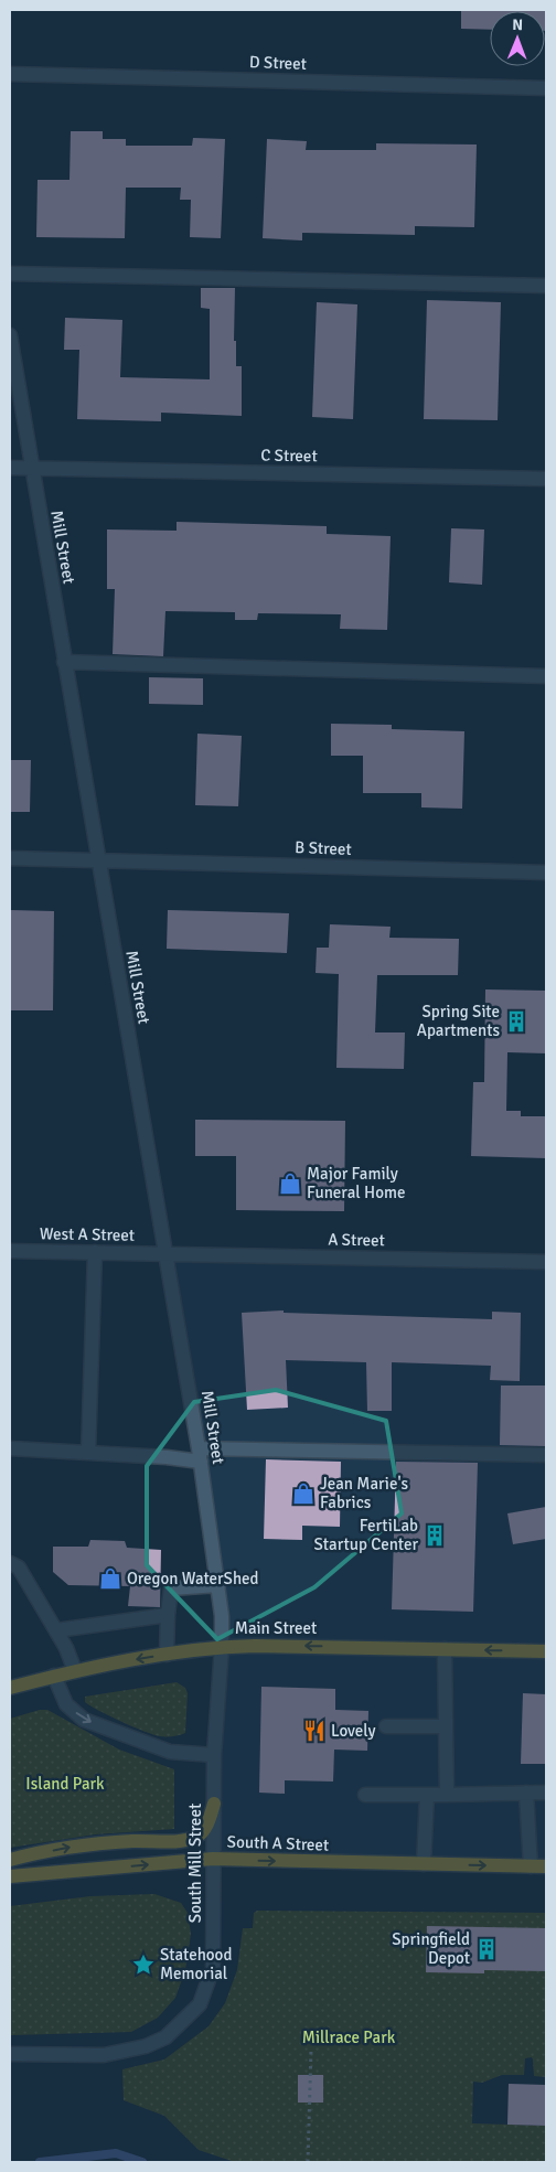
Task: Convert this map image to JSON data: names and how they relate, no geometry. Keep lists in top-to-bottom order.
{
  "streets": {
    "main road": ["Main Street", "South A Street"],
    "street": [
      "D Street",
      "C Street",
      "Mill Street",
      "B Street",
      "West A Street",
      "A Street",
      "South Mill Street"
    ]
  },
  "crossings": [
    ["C Street", "Mill Street"],
    ["Mill Street", "B Street"],
    ["Mill Street", "West A Street"],
    ["Mill Street", "A Street"],
    ["Mill Street", "Main Street"],
    ["Mill Street", "South Mill Street"],
    ["West A Street", "A Street"],
    ["Main Street", "South Mill Street"],
    ["South A Street", "South Mill Street"]
  ],
  "one_way": ["Main Street"],
  "parks": ["Island Park", "Millrace Park"],
  "places": {
    "building": ["Spring Site Apartments", "FertiLab Startup Center", "Springfield Depot"],
    "shop": ["Major Family Funeral Home", "Jean Marie's Fabrics", "Oregon WaterShed"],
    "restaurant": ["Lovely"],
    "place": ["Statehood Memorial"]
  },
  "north": "top"
}
